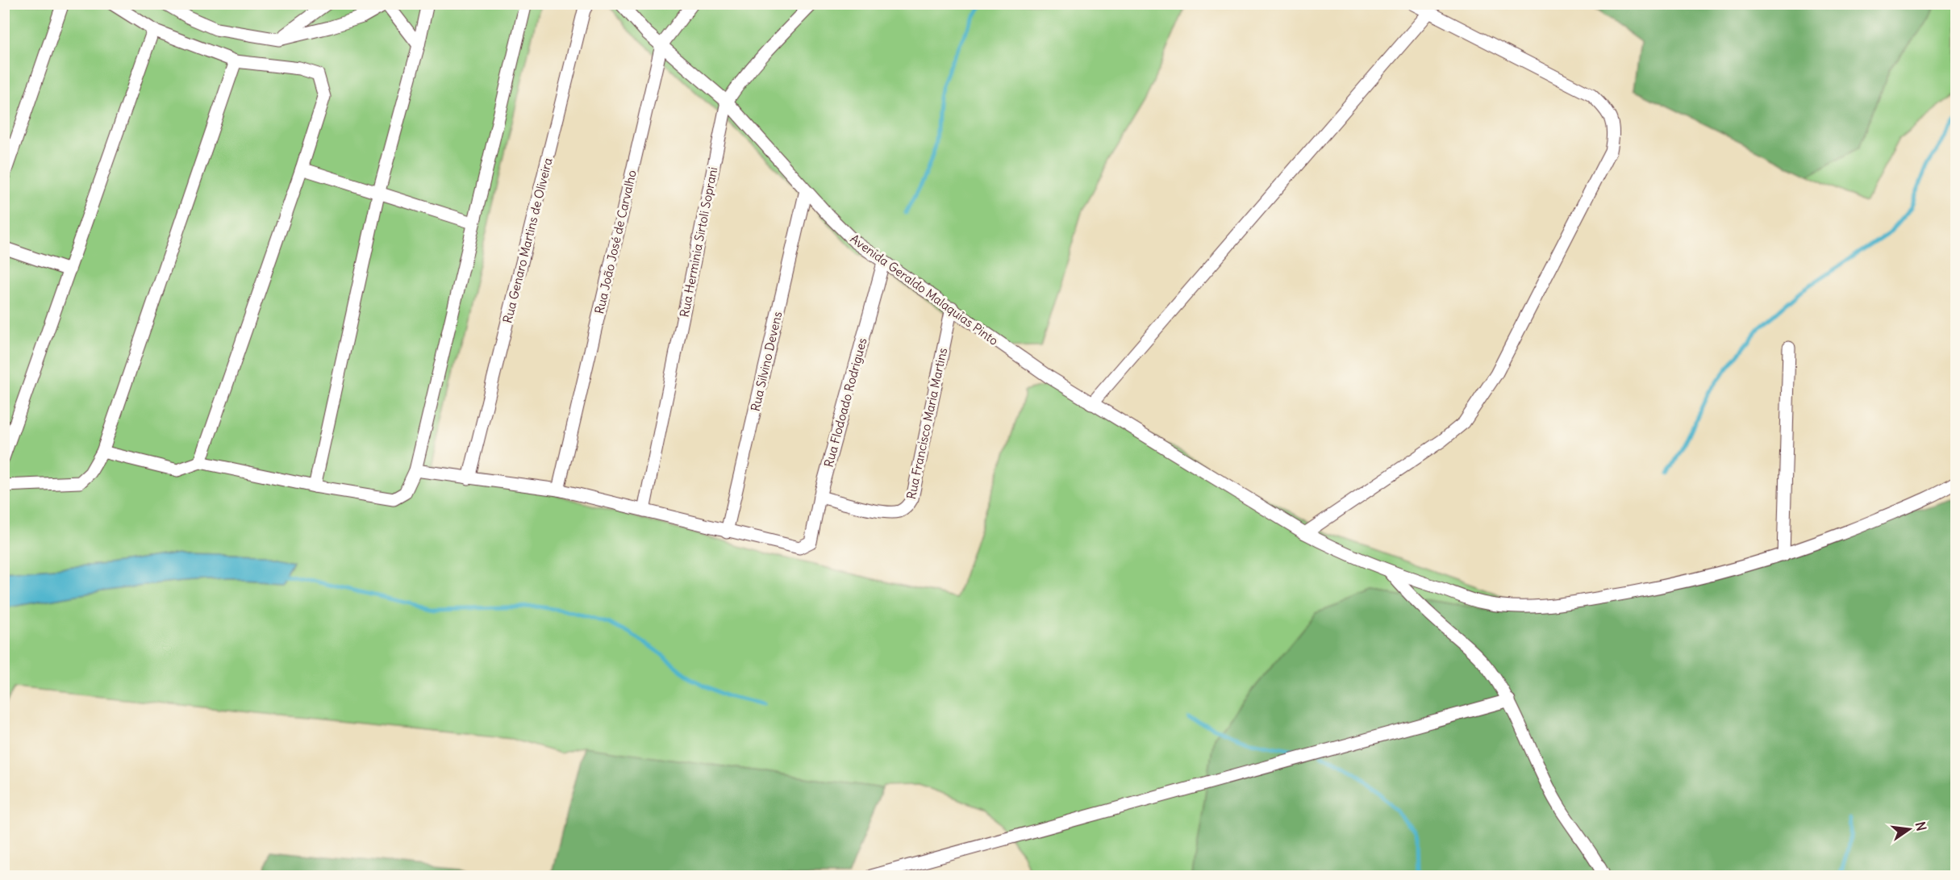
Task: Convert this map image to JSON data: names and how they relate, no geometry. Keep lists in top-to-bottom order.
{
  "streets": {
    "street": [
      "Rua Genaro Martins de Oliveira",
      "Rua João José de Carvalho",
      "Rua Herminia Sirtoli Soprani",
      "Avenida Geraldo Malaquias Pinto",
      "Rua Silvino Devens",
      "Rua Flodoado Rodrigues",
      "Rua Francisco Maria Martins"
    ]
  },
  "crossings": [
    ["Rua João José de Carvalho", "Avenida Geraldo Malaquias Pinto"],
    ["Rua Herminia Sirtoli Soprani", "Avenida Geraldo Malaquias Pinto"],
    ["Avenida Geraldo Malaquias Pinto", "Rua Silvino Devens"],
    ["Avenida Geraldo Malaquias Pinto", "Rua Flodoado Rodrigues"],
    ["Avenida Geraldo Malaquias Pinto", "Rua Francisco Maria Martins"],
    ["Rua Silvino Devens", "Rua Flodoado Rodrigues"],
    ["Rua Flodoado Rodrigues", "Rua Francisco Maria Martins"]
  ],
  "north": "right"
}
